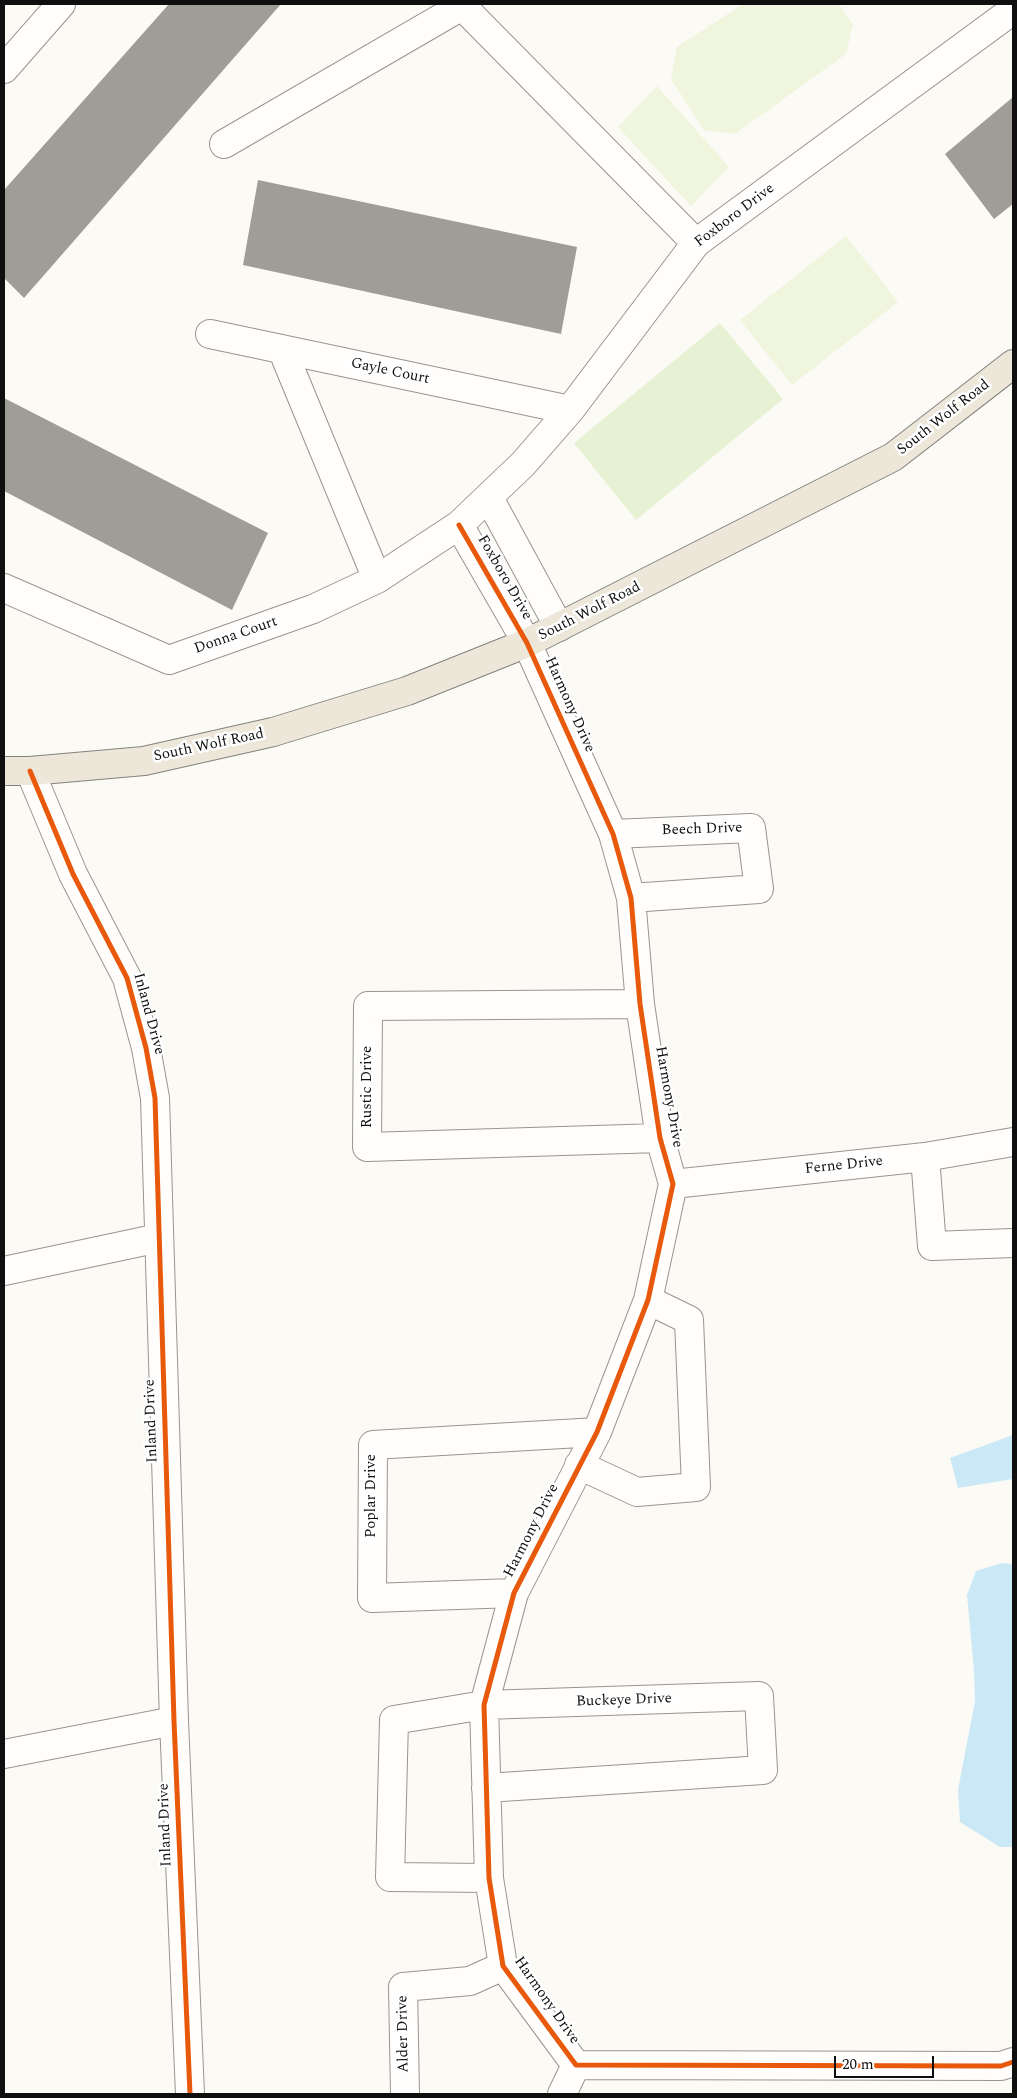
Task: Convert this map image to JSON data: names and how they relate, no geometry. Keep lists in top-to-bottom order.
{
  "streets": {
    "main road": ["South Wolf Road"],
    "street": [
      "Foxboro Drive",
      "Gayle Court",
      "Donna Court",
      "Harmony Drive",
      "Beech Drive",
      "Inland Drive",
      "Rustic Drive",
      "Ferne Drive",
      "Poplar Drive",
      "Buckeye Drive",
      "Alder Drive"
    ]
  },
  "crossings": [
    ["Foxboro Drive", "Gayle Court"],
    ["Foxboro Drive", "South Wolf Road"],
    ["Foxboro Drive", "Donna Court"],
    ["Foxboro Drive", "Harmony Drive"],
    ["South Wolf Road", "Harmony Drive"],
    ["South Wolf Road", "Inland Drive"],
    ["Harmony Drive", "Beech Drive"],
    ["Harmony Drive", "Rustic Drive"],
    ["Harmony Drive", "Ferne Drive"],
    ["Harmony Drive", "Poplar Drive"],
    ["Harmony Drive", "Buckeye Drive"],
    ["Harmony Drive", "Alder Drive"]
  ],
  "scale_bar": "20 m"
}
